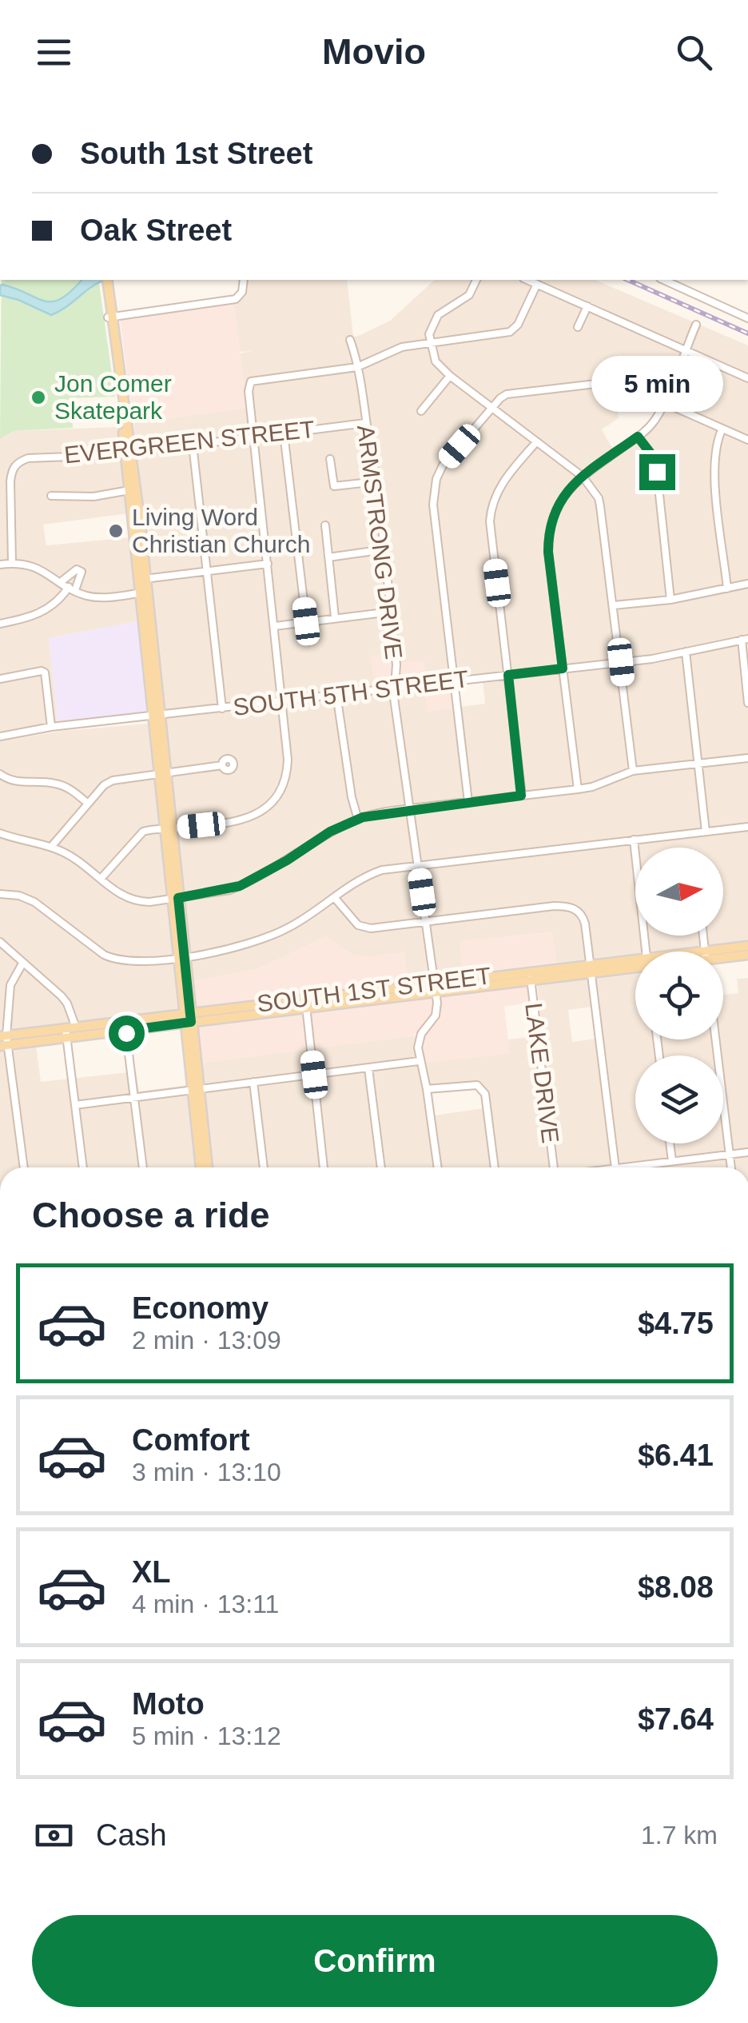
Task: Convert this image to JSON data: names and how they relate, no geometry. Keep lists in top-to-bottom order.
{
  "streets": {
    "main road": ["SOUTH 1ST STREET"],
    "street": [
      "EVERGREEN STREET",
      "ARMSTRONG DRIVE",
      "SOUTH 5TH STREET",
      "LAKE DRIVE"
    ]
  },
  "crossings": [
    ["EVERGREEN STREET", "ARMSTRONG DRIVE"],
    ["ARMSTRONG DRIVE", "SOUTH 5TH STREET"],
    ["ARMSTRONG DRIVE", "SOUTH 1ST STREET"],
    ["SOUTH 1ST STREET", "LAKE DRIVE"]
  ],
  "places": ["Jon Comer Skatepark", "Living Word Christian Church"],
  "north": "right",
  "page": {
    "header": "Movio",
    "banner": ["South 1st Street", "Oak Street"],
    "bubble": "5 min",
    "heading": "Choose a ride",
    "list": [
      {
        "name": "Economy",
        "note": "2 min · 13:09",
        "value": "$4.75"
      },
      {
        "name": "Comfort",
        "note": "3 min · 13:10",
        "value": "$6.41"
      },
      {
        "name": "XL",
        "note": "4 min · 13:11",
        "value": "$8.08"
      },
      {
        "name": "Moto",
        "note": "5 min · 13:12",
        "value": "$7.64"
      }
    ],
    "pay": ["Cash", "1.7 km"],
    "buttons": "Confirm"
  }
}
